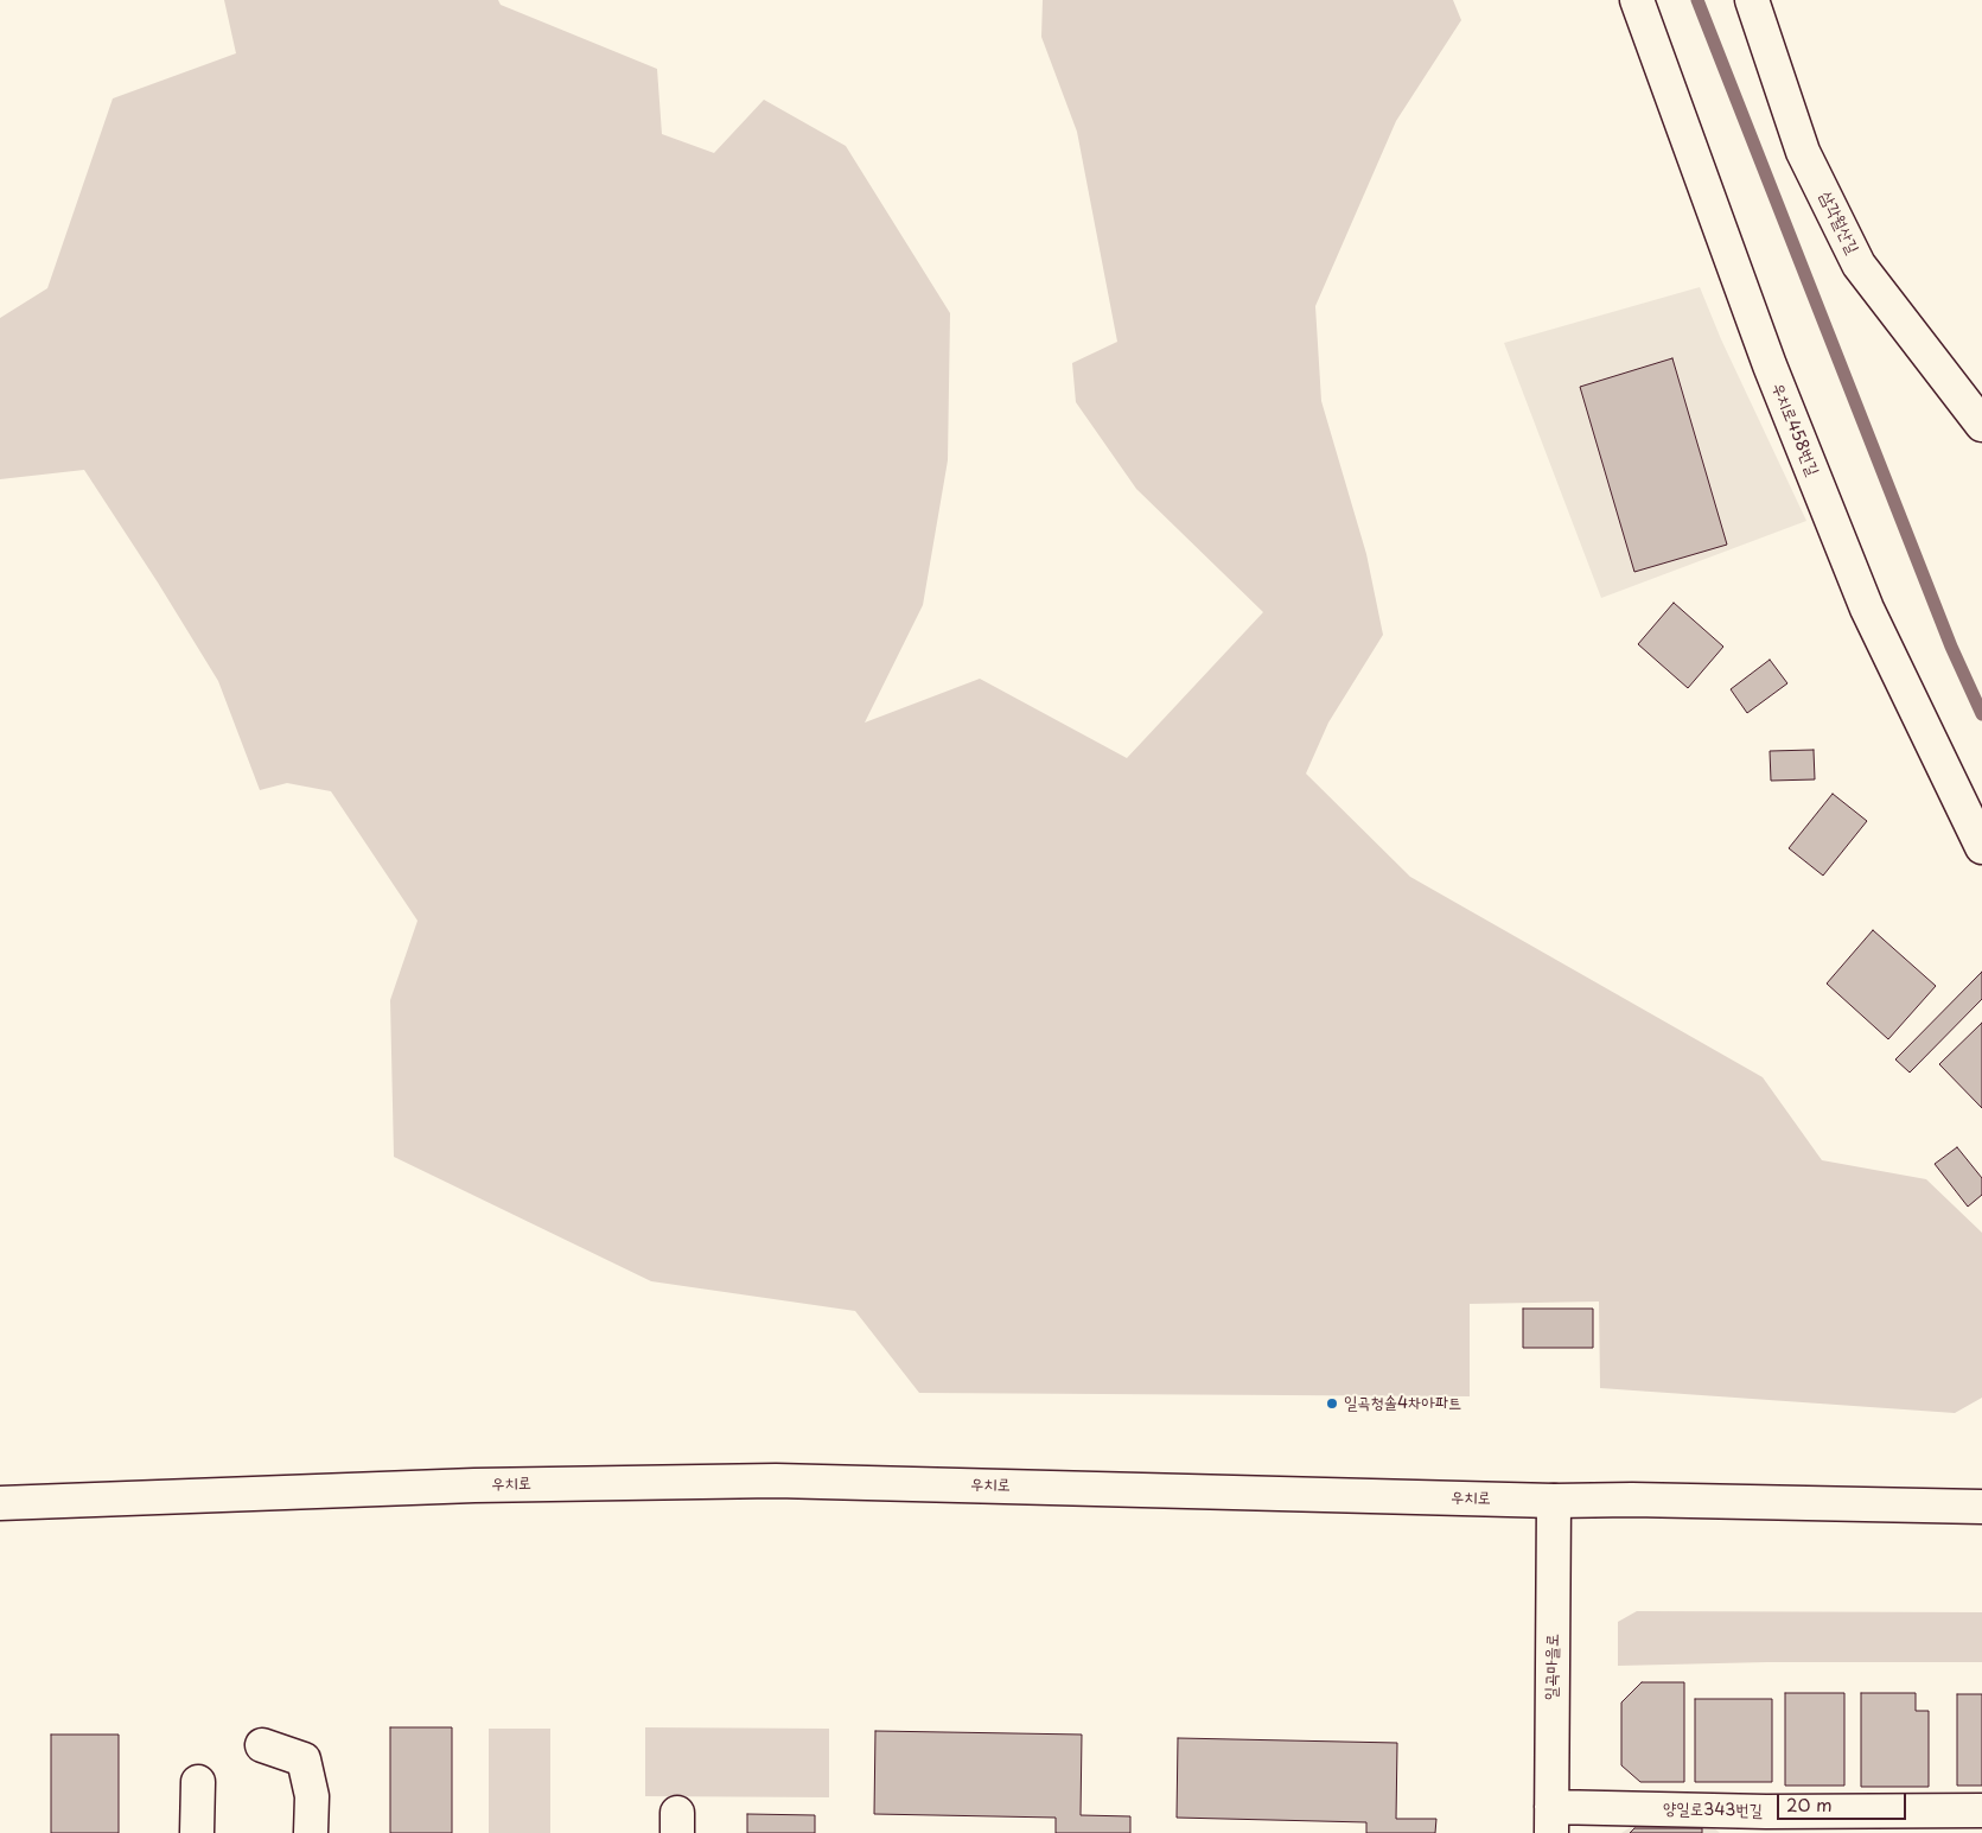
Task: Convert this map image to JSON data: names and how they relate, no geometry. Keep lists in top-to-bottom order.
{
  "streets": {
    "street": [
      "삼각월산길",
      "우치로458번길",
      "우치로",
      "일곡마을로",
      "양일로343번길"
    ]
  },
  "crossings": [
    ["우치로", "일곡마을로"],
    ["일곡마을로", "양일로343번길"]
  ],
  "places": ["일곡청솔4차아파트"],
  "scale_bar": "20 m"
}
